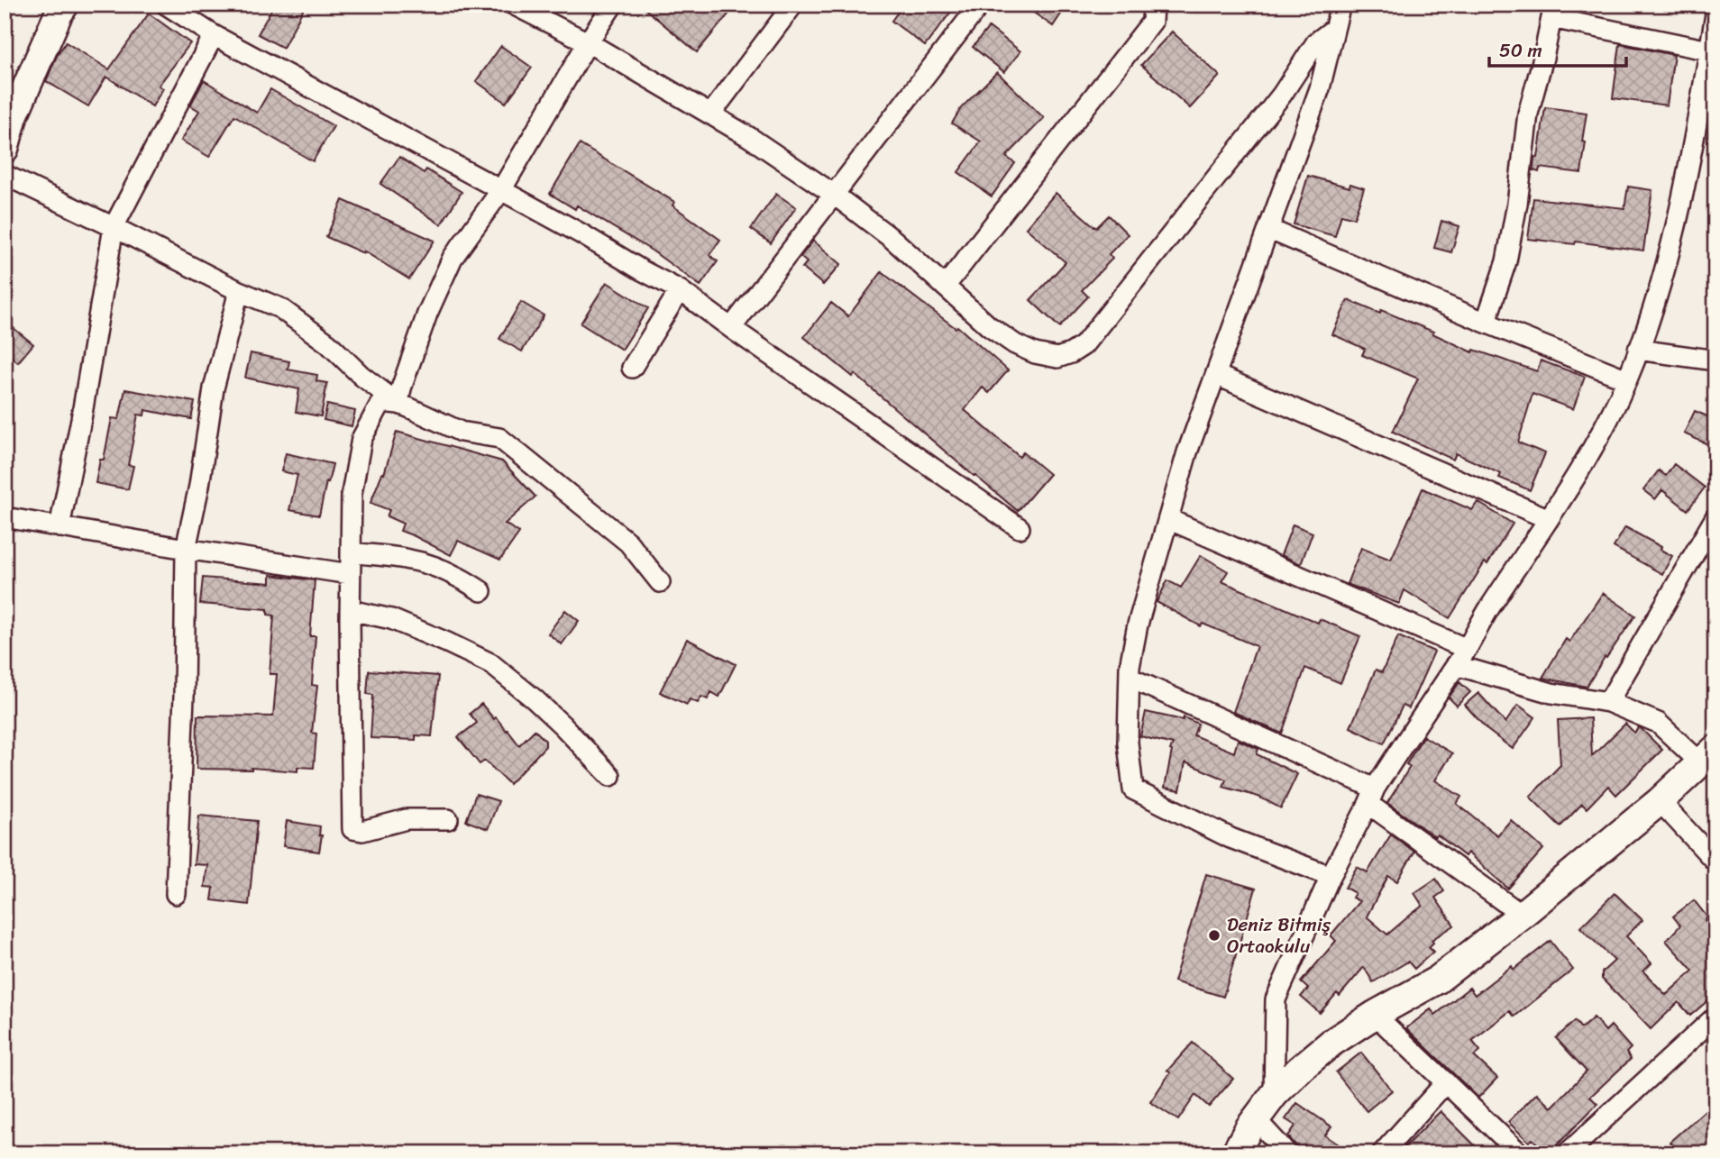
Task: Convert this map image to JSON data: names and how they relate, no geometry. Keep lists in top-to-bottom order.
{
  "places": ["Deniz Bitmiş Ortaokulu"],
  "scale_bar": "50 m"
}
